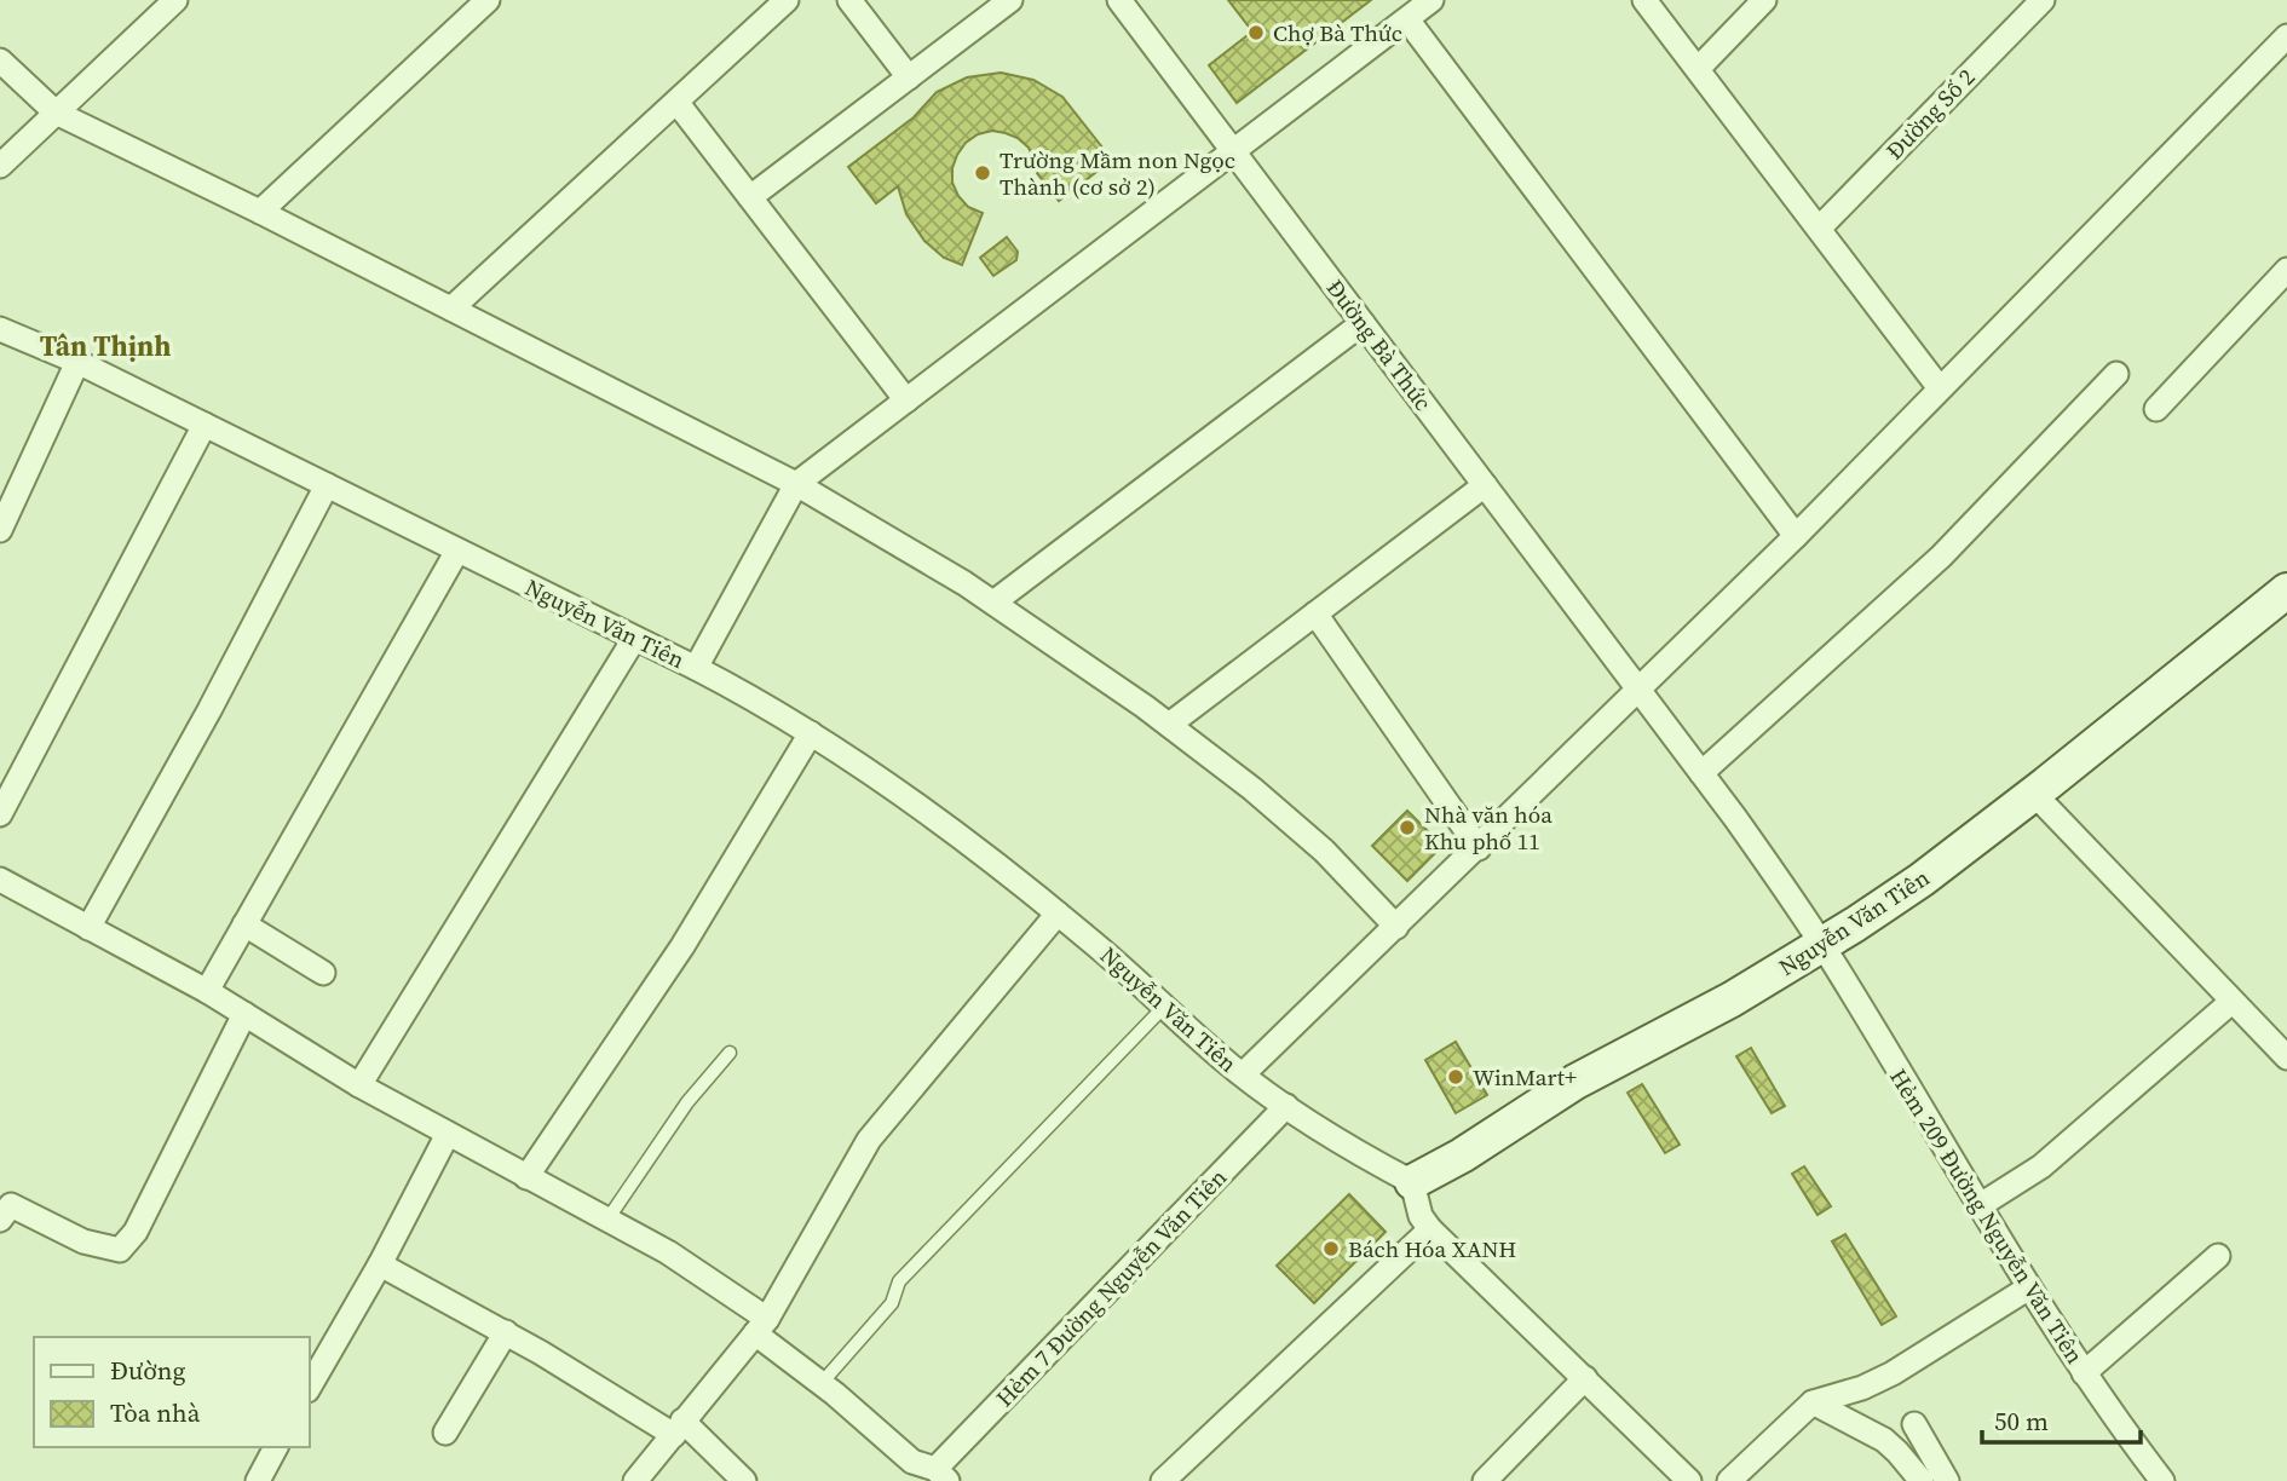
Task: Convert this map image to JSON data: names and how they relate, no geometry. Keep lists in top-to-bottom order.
{
  "streets": {
    "street": [
      "Đường Số 2",
      "Đường Bà Thức",
      "Nguyễn Văn Tiên",
      "Hẻm 209 Đường Nguyễn Văn Tiên",
      "Hẻm 7 Đường Nguyễn Văn Tiên"
    ]
  },
  "crossings": [
    ["Đường Bà Thức", "Hẻm 209 Đường Nguyễn Văn Tiên"],
    ["Nguyễn Văn Tiên", "Hẻm 209 Đường Nguyễn Văn Tiên"],
    ["Nguyễn Văn Tiên", "Hẻm 7 Đường Nguyễn Văn Tiên"]
  ],
  "districts": ["Tân Thịnh"],
  "places": [
    "Chợ Bà Thức",
    "Trường Mầm non Ngọc Thành (cơ sở 2)",
    "Nhà văn hóa Khu phố 11",
    "WinMart+",
    "Bách Hóa XANH"
  ],
  "legend": ["Đường", "Tòa nhà"],
  "scale_bar": "50 m"
}
